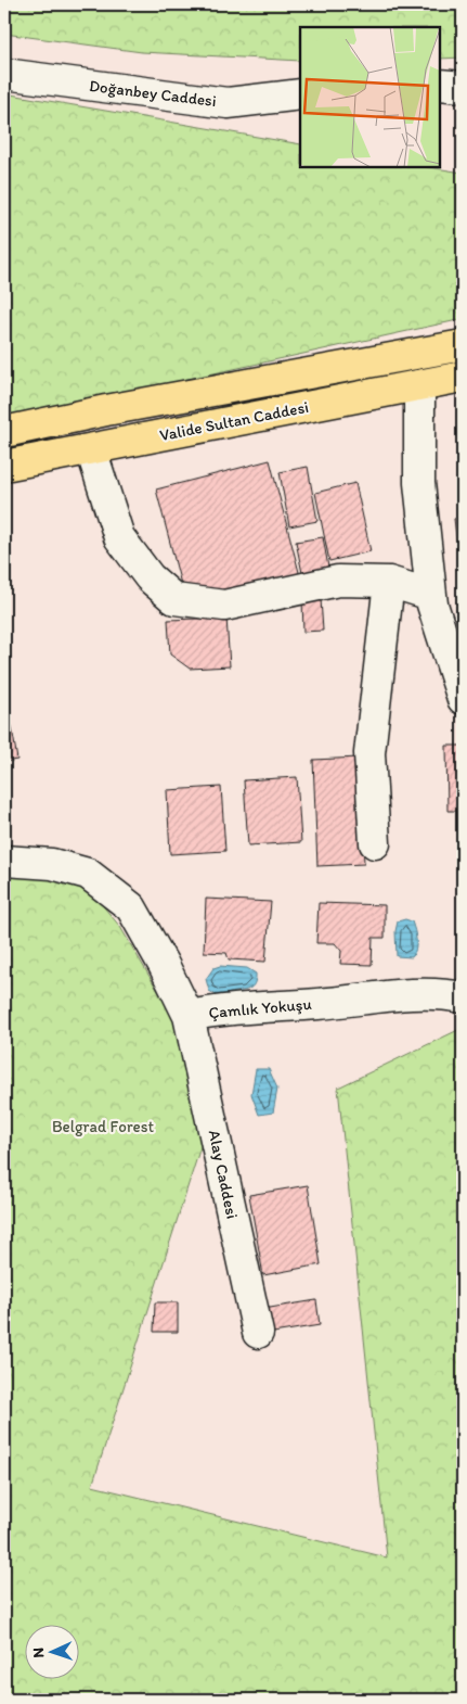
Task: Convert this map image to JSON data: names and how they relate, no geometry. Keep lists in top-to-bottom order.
{
  "streets": {
    "main road": ["Valide Sultan Caddesi"],
    "street": ["Doğanbey Caddesi", "Çamlık Yokuşu", "Alay Caddesi"]
  },
  "crossings": [
    ["Çamlık Yokuşu", "Alay Caddesi"]
  ],
  "parks": ["Belgrad Forest"],
  "north": "left"
}
